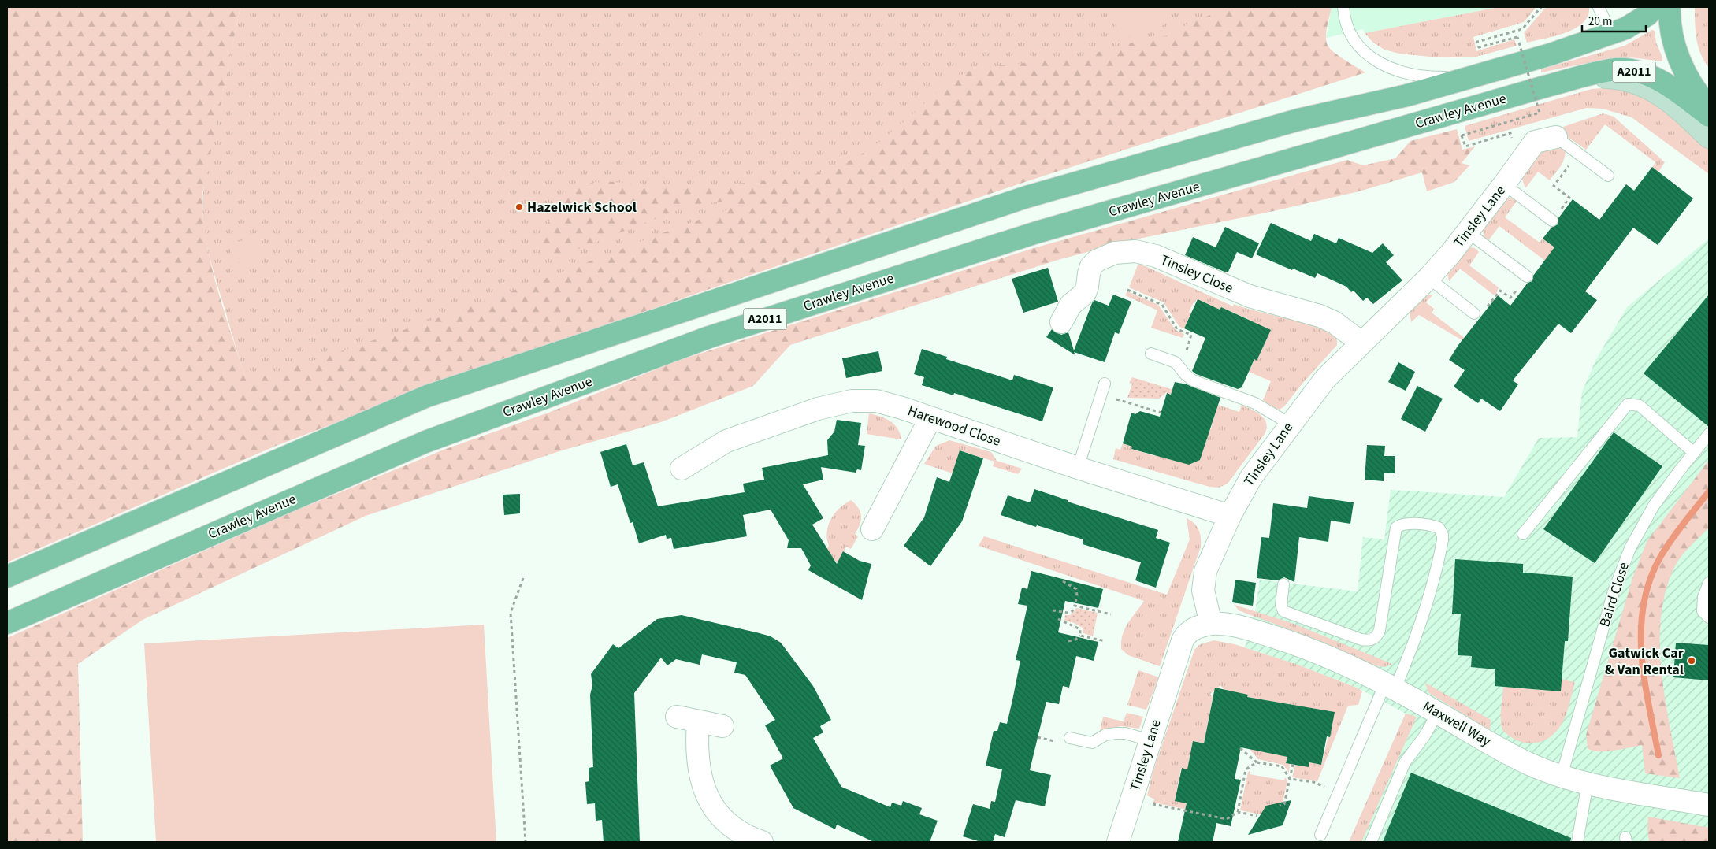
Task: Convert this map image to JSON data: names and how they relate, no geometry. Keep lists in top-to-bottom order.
{
  "streets": {
    "main road": ["A2011", "Crawley Avenue"],
    "street": [
      "Tinsley Lane",
      "Tinsley Close",
      "Harewood Close",
      "Maxwell Way"
    ],
    "lane": ["Baird Close"]
  },
  "crossings": [
    ["Tinsley Lane", "Tinsley Close"],
    ["Tinsley Lane", "Harewood Close"],
    ["Tinsley Lane", "Maxwell Way"],
    ["Baird Close", "Maxwell Way"]
  ],
  "places": ["Hazelwick School", "Gatwick Car & Van Rental"],
  "scale_bar": "20 m"
}
